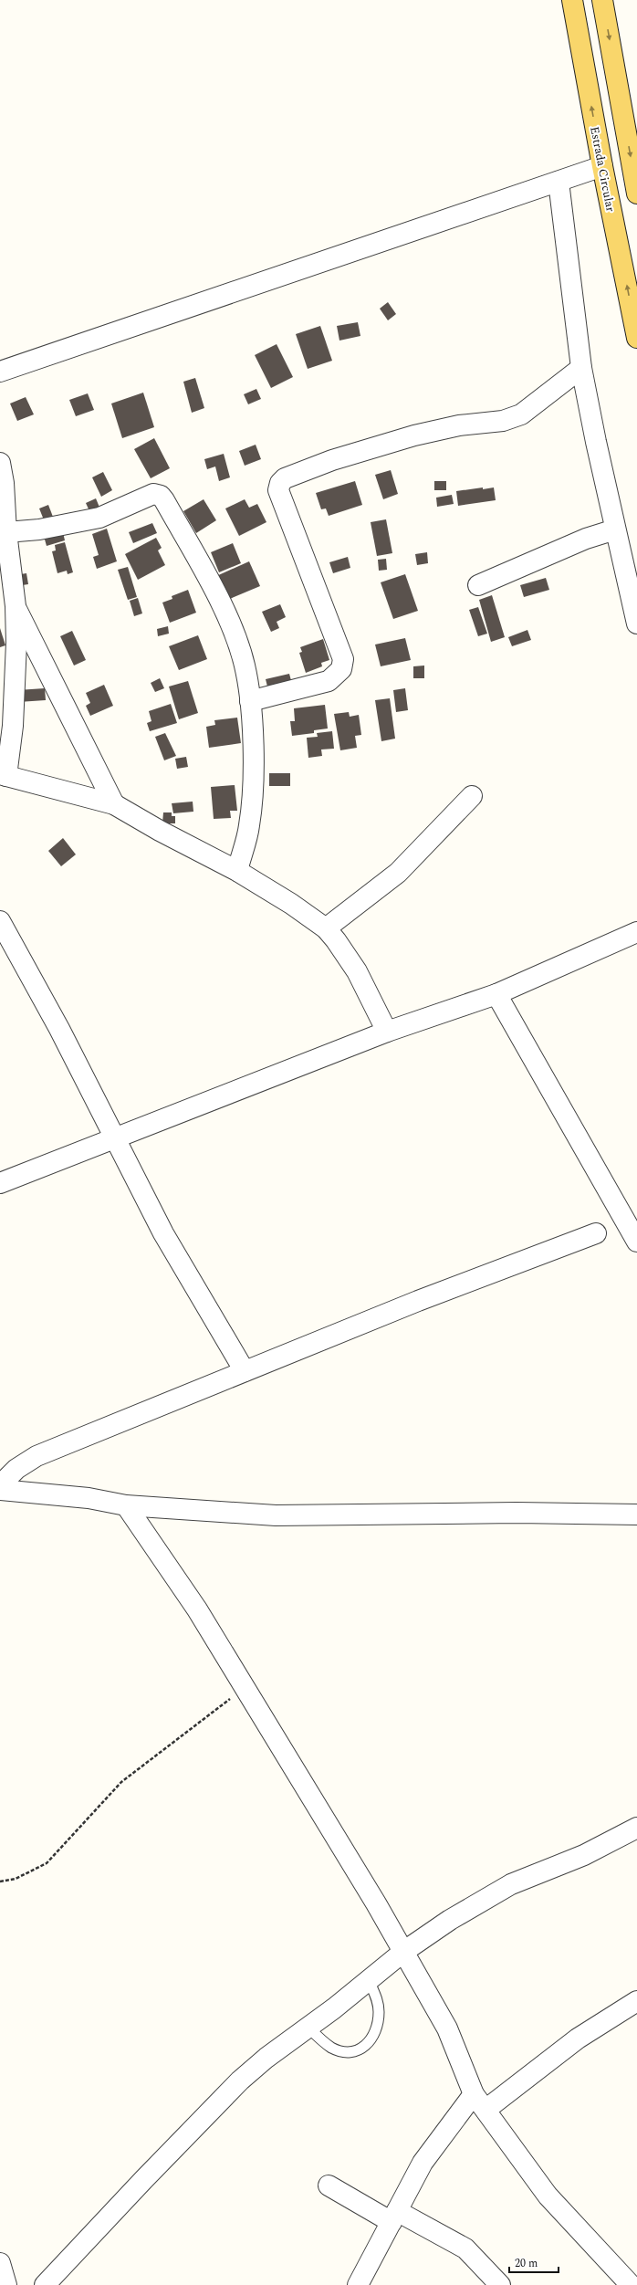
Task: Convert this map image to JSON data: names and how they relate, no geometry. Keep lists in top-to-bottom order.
{
  "streets": {
    "main road": ["Estrada Circular"]
  },
  "scale_bar": "20 m"
}
